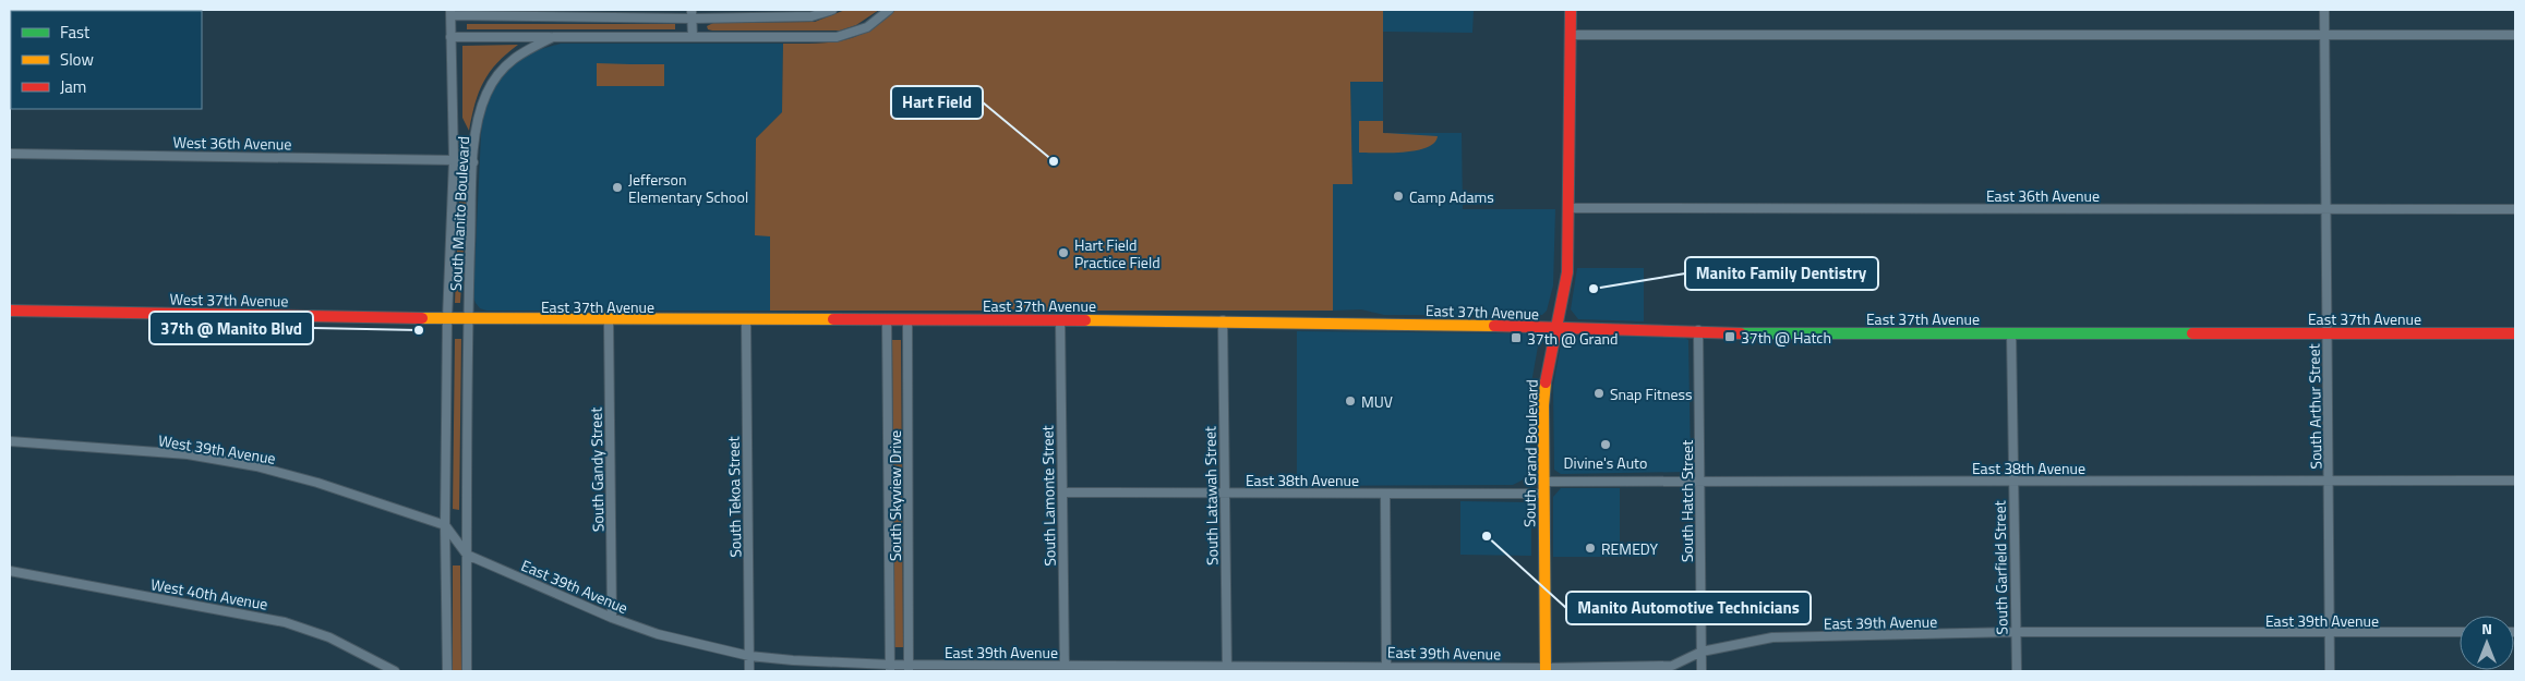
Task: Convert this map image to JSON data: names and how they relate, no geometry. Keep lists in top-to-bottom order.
{
  "streets": {
    "street": [
      "West 36th Avenue",
      "East 36th Avenue",
      "South Manito Boulevard",
      "West 37th Avenue",
      "East 37th Avenue",
      "South Arthur Street",
      "West 39th Avenue",
      "South Grand Boulevard",
      "East 38th Avenue",
      "South Gandy Street",
      "South Skyview Drive",
      "South Lamonte Street",
      "South Latawah Street",
      "South Tekoa Street",
      "South Hatch Street",
      "South Garfield Street",
      "East 39th Avenue",
      "West 40th Avenue"
    ]
  },
  "crossings": [
    ["West 36th Avenue", "South Manito Boulevard"],
    ["East 36th Avenue", "South Arthur Street"],
    ["East 36th Avenue", "South Grand Boulevard"],
    ["South Manito Boulevard", "West 37th Avenue"],
    ["South Manito Boulevard", "East 37th Avenue"],
    ["South Manito Boulevard", "West 39th Avenue"],
    ["South Manito Boulevard", "East 39th Avenue"],
    ["West 37th Avenue", "East 37th Avenue"],
    ["East 37th Avenue", "South Arthur Street"],
    ["East 37th Avenue", "South Grand Boulevard"],
    ["East 37th Avenue", "South Gandy Street"],
    ["East 37th Avenue", "South Skyview Drive"],
    ["East 37th Avenue", "South Lamonte Street"],
    ["East 37th Avenue", "South Latawah Street"],
    ["East 37th Avenue", "South Tekoa Street"],
    ["East 37th Avenue", "South Hatch Street"],
    ["East 37th Avenue", "South Garfield Street"],
    ["South Arthur Street", "East 38th Avenue"],
    ["South Arthur Street", "East 39th Avenue"],
    ["West 39th Avenue", "East 39th Avenue"],
    ["South Grand Boulevard", "East 38th Avenue"],
    ["South Grand Boulevard", "East 39th Avenue"],
    ["East 38th Avenue", "South Lamonte Street"],
    ["East 38th Avenue", "South Latawah Street"],
    ["East 38th Avenue", "South Hatch Street"],
    ["East 38th Avenue", "South Garfield Street"],
    ["South Gandy Street", "East 39th Avenue"],
    ["South Skyview Drive", "East 39th Avenue"],
    ["South Lamonte Street", "East 39th Avenue"],
    ["South Latawah Street", "East 39th Avenue"],
    ["South Tekoa Street", "East 39th Avenue"],
    ["South Hatch Street", "East 39th Avenue"],
    ["South Garfield Street", "East 39th Avenue"]
  ],
  "places": {
    "other": [
      "Hart Field",
      "Jefferson Elementary School",
      "Camp Adams",
      "Hart Field Practice Field",
      "Manito Family Dentistry",
      "37th @ Manito Blvd",
      "Snap Fitness",
      "MUV",
      "Divine's Auto",
      "Manito Automotive Technicians",
      "REMEDY"
    ],
    "transit": ["37th @ Hatch", "37th @ Grand"]
  },
  "legend": ["Fast", "Slow", "Jam"],
  "north": "top"
}
